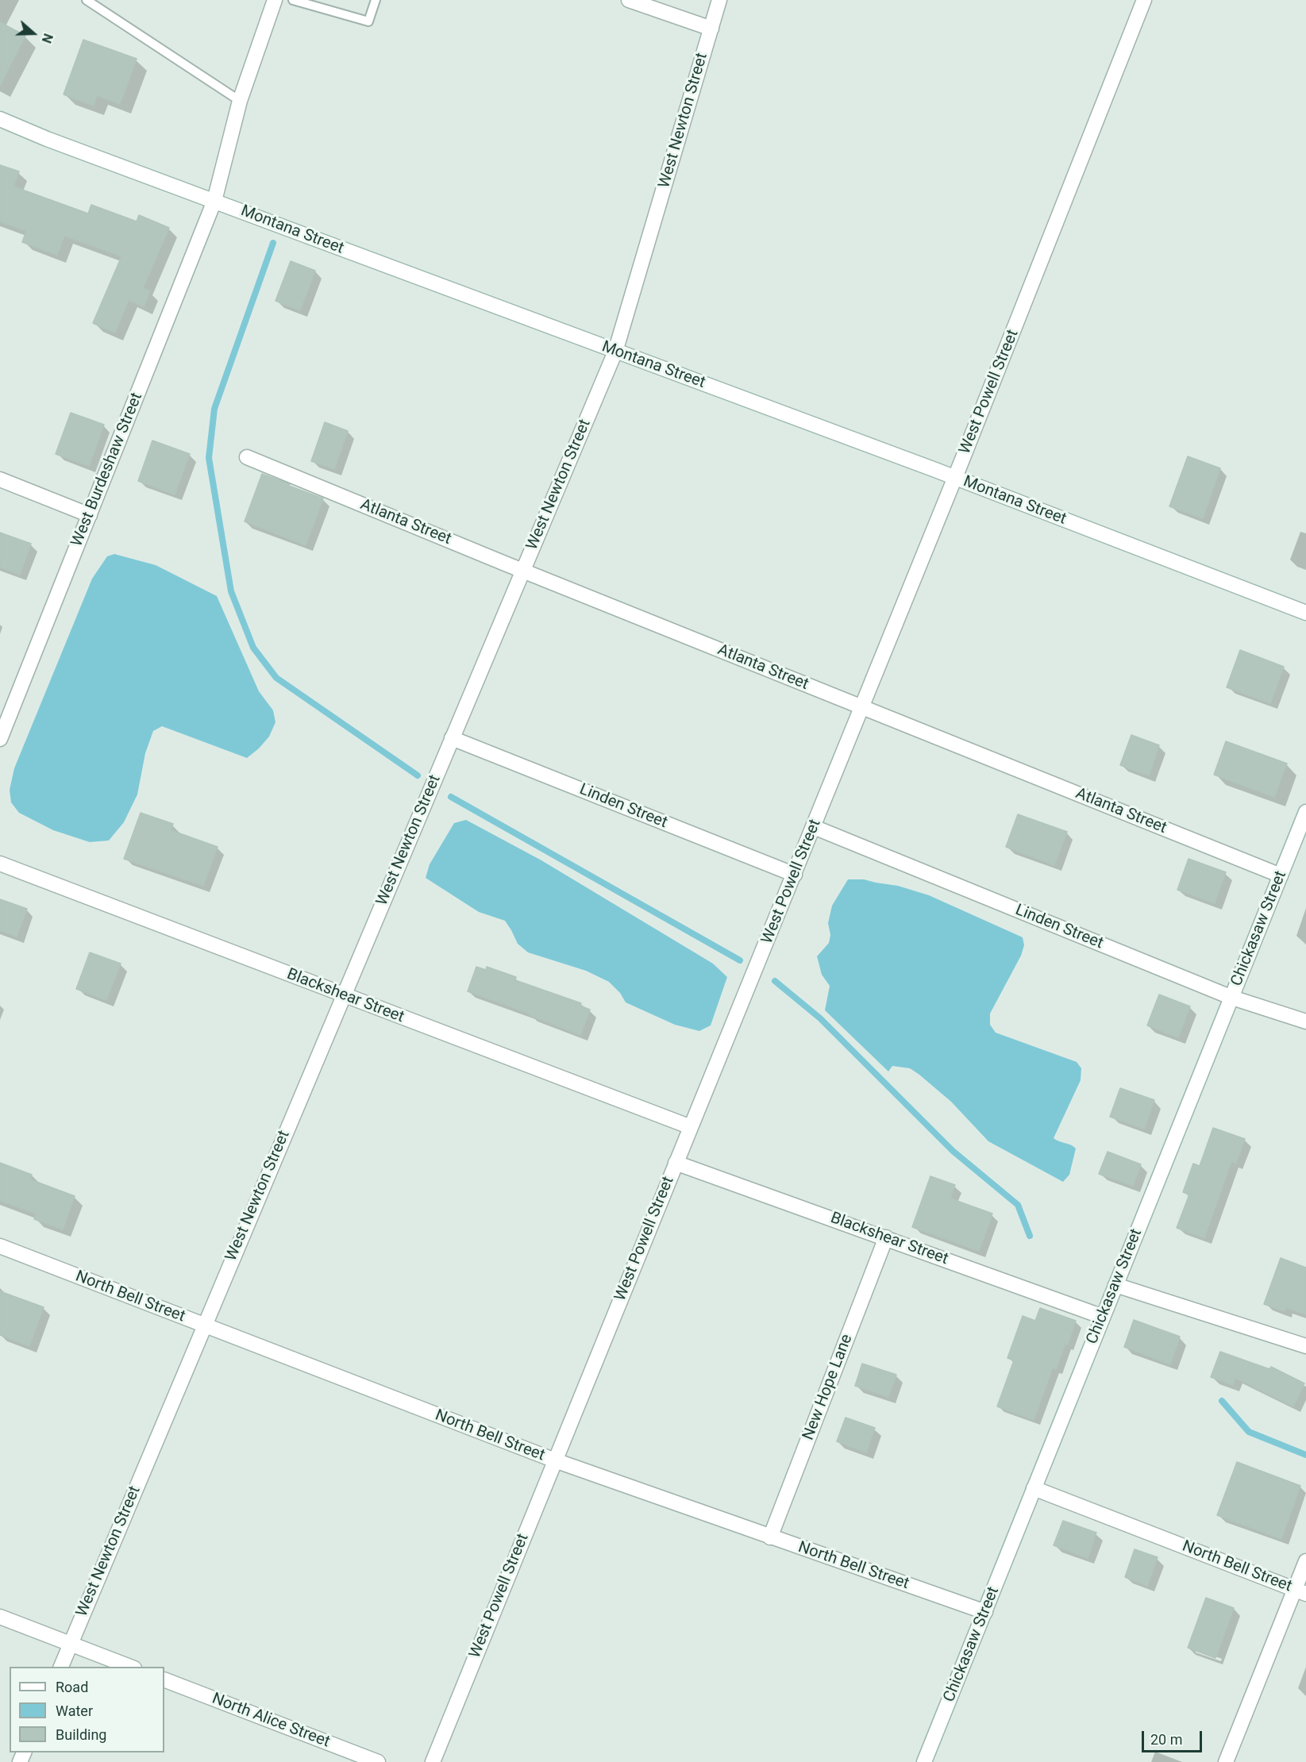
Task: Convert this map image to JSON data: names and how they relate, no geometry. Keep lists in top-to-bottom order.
{
  "streets": {
    "street": [
      "West Newton Street",
      "Montana Street",
      "West Powell Street",
      "West Burdeshaw Street",
      "Atlanta Street",
      "Linden Street",
      "Chickasaw Street",
      "Blackshear Street",
      "North Bell Street",
      "New Hope Lane",
      "North Alice Street"
    ]
  },
  "crossings": [
    ["West Newton Street", "Montana Street"],
    ["West Newton Street", "Atlanta Street"],
    ["West Newton Street", "Linden Street"],
    ["West Newton Street", "Blackshear Street"],
    ["West Newton Street", "North Bell Street"],
    ["Montana Street", "West Powell Street"],
    ["Montana Street", "West Burdeshaw Street"],
    ["West Powell Street", "Atlanta Street"],
    ["West Powell Street", "Linden Street"],
    ["West Powell Street", "Blackshear Street"],
    ["West Powell Street", "North Bell Street"],
    ["Atlanta Street", "Chickasaw Street"],
    ["Linden Street", "Chickasaw Street"],
    ["Chickasaw Street", "Blackshear Street"],
    ["Chickasaw Street", "North Bell Street"],
    ["Blackshear Street", "New Hope Lane"],
    ["North Bell Street", "New Hope Lane"]
  ],
  "legend": ["Road", "Water", "Building"],
  "scale_bar": "20 m",
  "north": "right"
}
